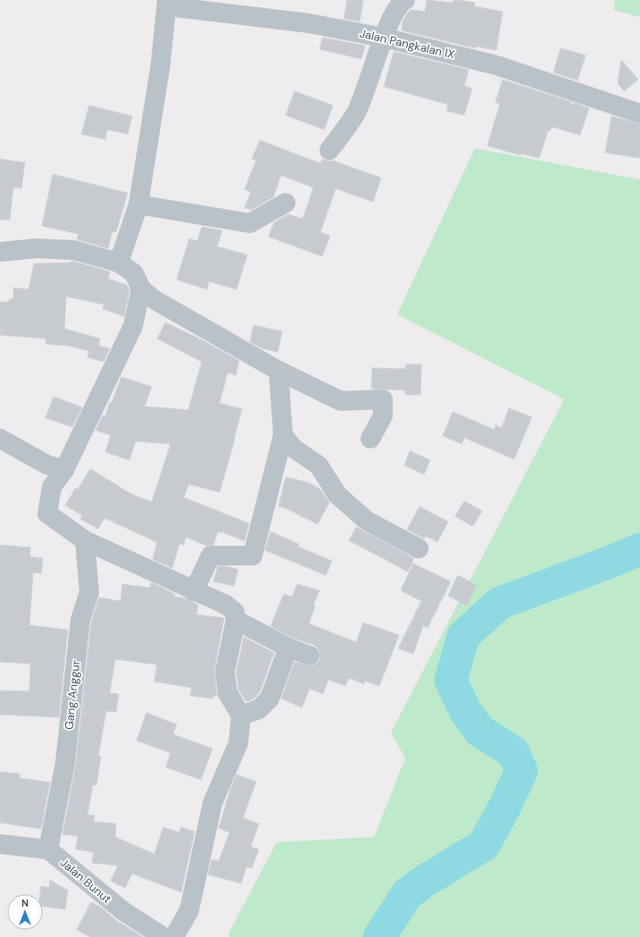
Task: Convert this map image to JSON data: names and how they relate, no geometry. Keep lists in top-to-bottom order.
{
  "streets": {
    "street": ["Jalan Pangkalan IX", "Gang Anggur", "Jalan Bunut"]
  },
  "crossings": [
    ["Gang Anggur", "Jalan Bunut"]
  ],
  "north": "top"
}
